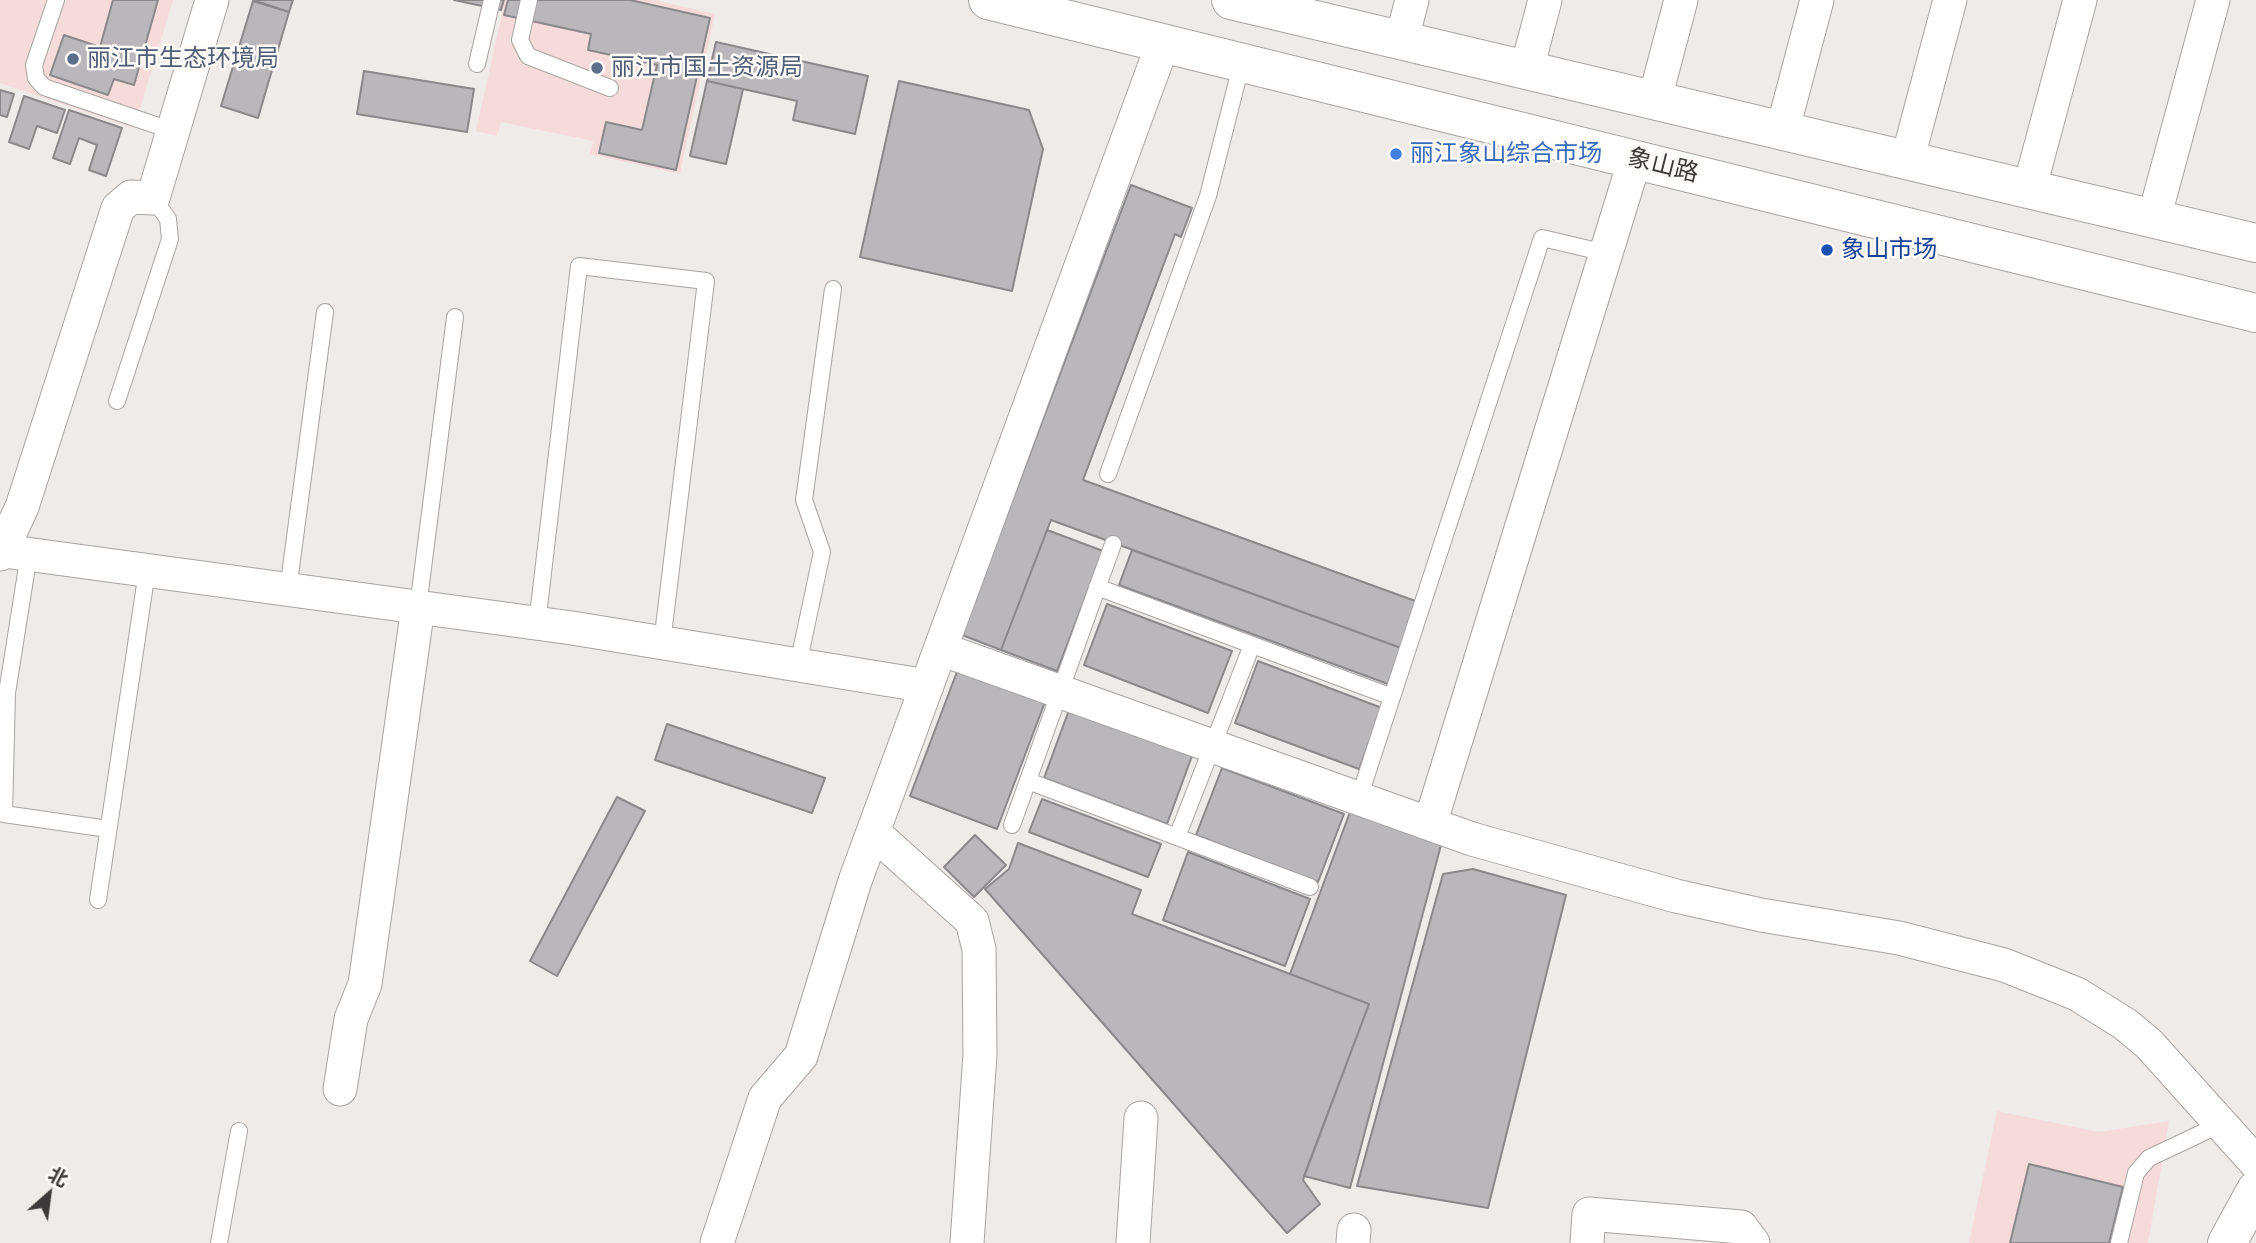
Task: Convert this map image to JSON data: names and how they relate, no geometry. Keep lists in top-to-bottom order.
{
  "streets": {
    "main road": ["象山路"]
  },
  "places": [
    "丽江市生态环境局",
    "丽江市国土资源局",
    "丽江象山综合市场",
    "象山市场"
  ],
  "north": "top right"
}
